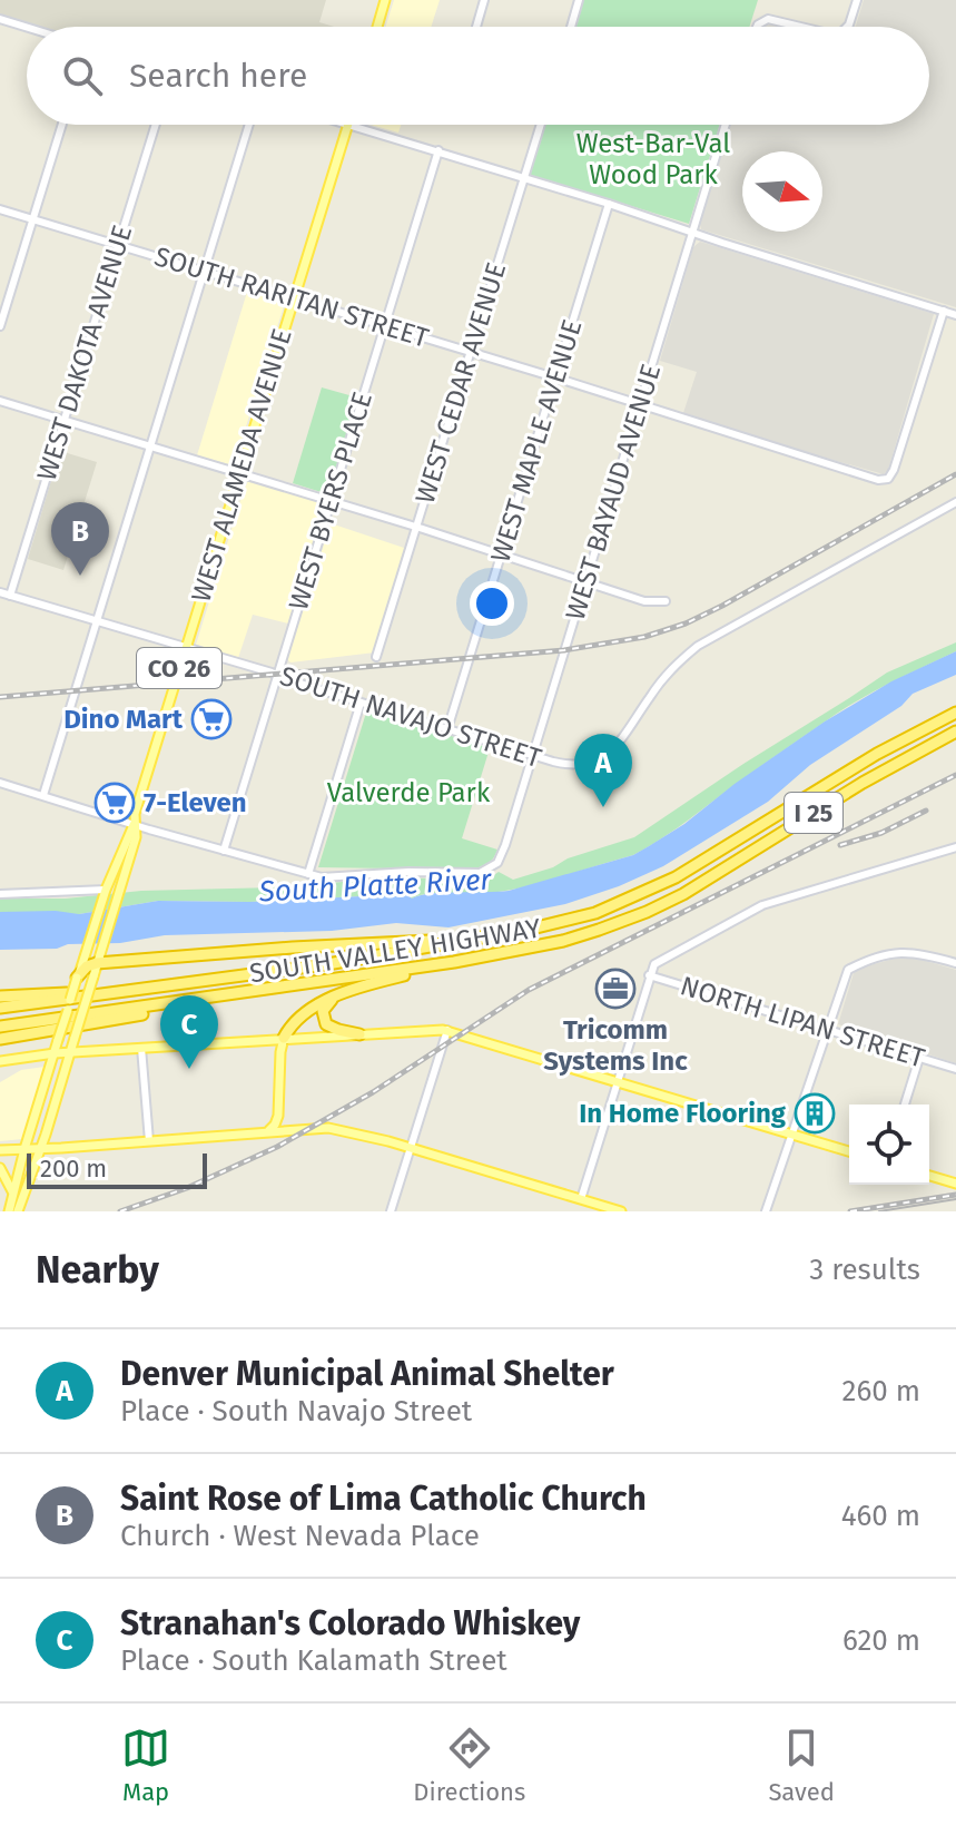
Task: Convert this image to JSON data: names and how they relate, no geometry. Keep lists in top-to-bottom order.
{
  "streets": {
    "highway": ["I 25", "SOUTH VALLEY HIGHWAY"],
    "main road": ["WEST ALAMEDA AVENUE", "CO 26"],
    "street": [
      "SOUTH RARITAN STREET",
      "WEST DAKOTA AVENUE",
      "WEST CEDAR AVENUE",
      "WEST MAPLE AVENUE",
      "WEST BAYAUD AVENUE",
      "WEST BYERS PLACE",
      "SOUTH NAVAJO STREET",
      "NORTH LIPAN STREET"
    ]
  },
  "crossings": [
    ["SOUTH RARITAN STREET", "WEST DAKOTA AVENUE"],
    ["SOUTH RARITAN STREET", "WEST CEDAR AVENUE"],
    ["SOUTH RARITAN STREET", "WEST MAPLE AVENUE"],
    ["SOUTH RARITAN STREET", "WEST ALAMEDA AVENUE"],
    ["SOUTH RARITAN STREET", "WEST BAYAUD AVENUE"],
    ["SOUTH RARITAN STREET", "WEST BYERS PLACE"],
    ["WEST DAKOTA AVENUE", "SOUTH NAVAJO STREET"],
    ["WEST MAPLE AVENUE", "SOUTH NAVAJO STREET"],
    ["WEST ALAMEDA AVENUE", "SOUTH NAVAJO STREET"],
    ["WEST BAYAUD AVENUE", "SOUTH NAVAJO STREET"],
    ["WEST BYERS PLACE", "SOUTH NAVAJO STREET"]
  ],
  "water": ["South Platte River"],
  "parks": ["West-Bar-Val Wood Park", "Valverde Park"],
  "places": {
    "supermarket": ["Dino Mart", "7-Eleven"],
    "office": ["Tricomm Systems Inc"],
    "building": ["In Home Flooring"]
  },
  "scale_bar": "200 m",
  "north": "right",
  "page": {
    "search": "Search here",
    "pins": ["B", "A", "C"],
    "scale": "200 m",
    "heading": ["Nearby", "3 results"],
    "list": [
      {
        "mark": "A",
        "name": "Denver Municipal Animal Shelter",
        "note": "Place · South Navajo Street",
        "value": "260 m"
      },
      {
        "mark": "B",
        "name": "Saint Rose of Lima Catholic Church",
        "note": "Church · West Nevada Place",
        "value": "460 m"
      },
      {
        "mark": "C",
        "name": "Stranahan's Colorado Whiskey",
        "note": "Place · South Kalamath Street",
        "value": "620 m"
      }
    ],
    "nav": ["Map", "Directions", "Saved"]
  }
}
